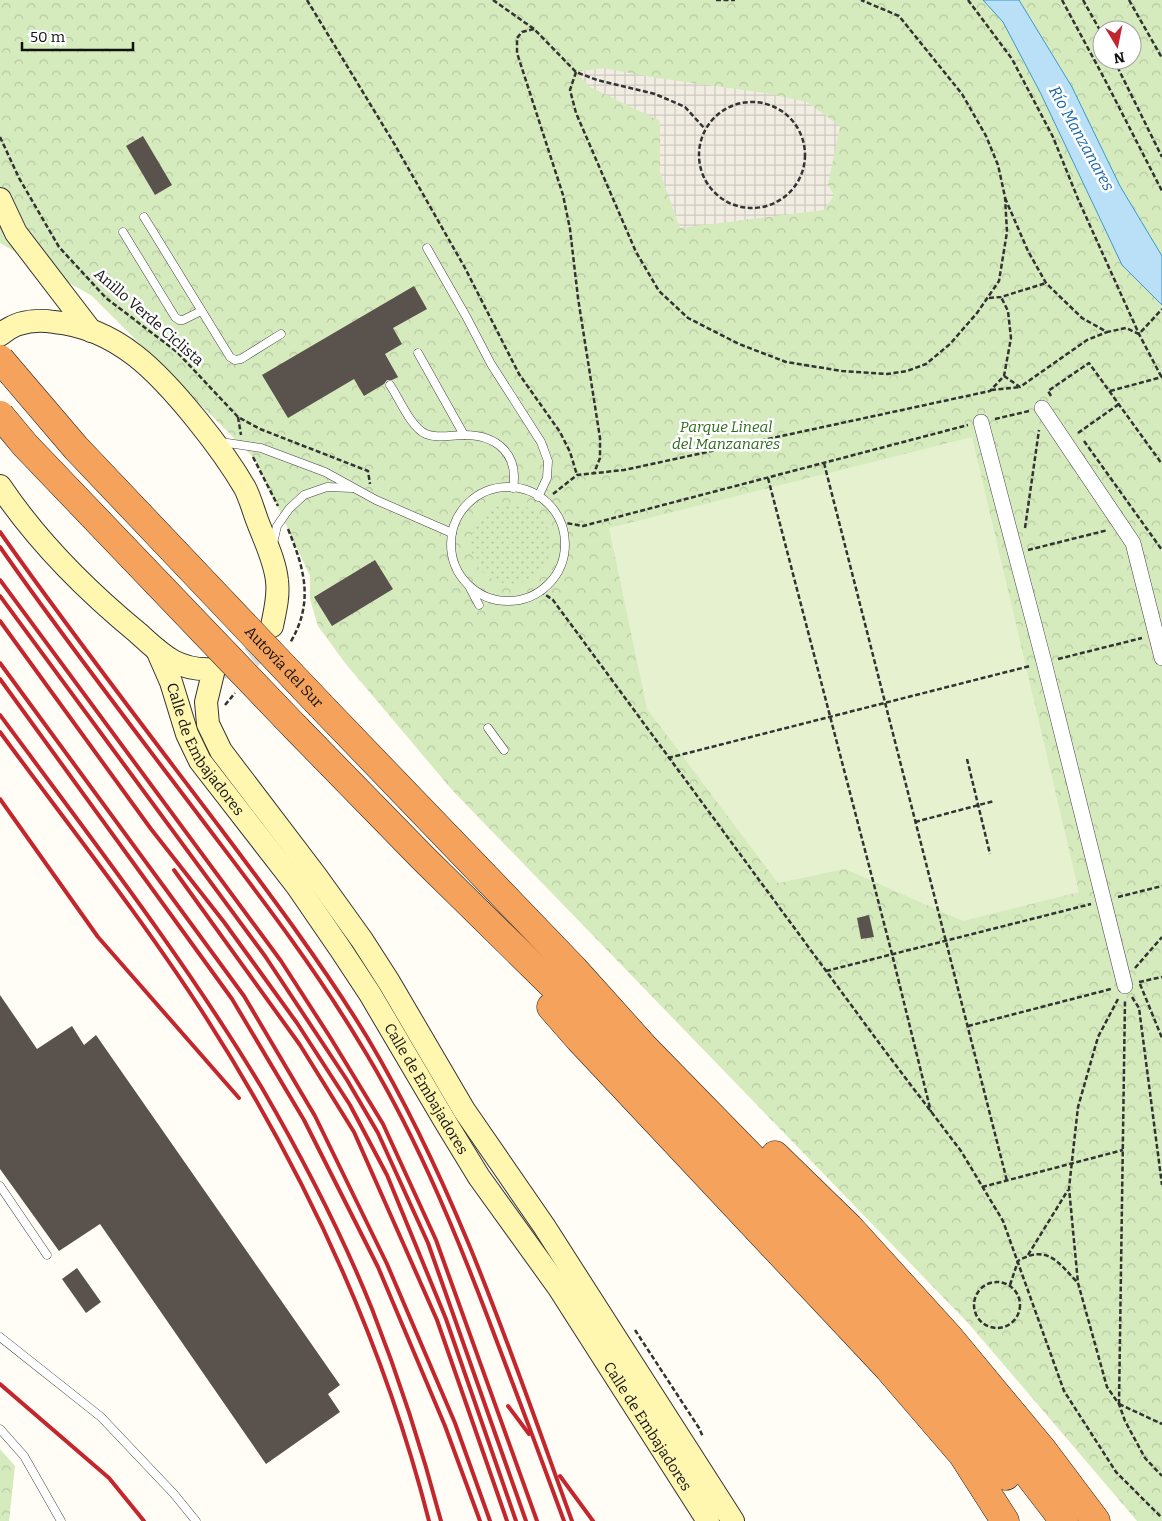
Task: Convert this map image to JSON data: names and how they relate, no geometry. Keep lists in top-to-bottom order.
{
  "streets": {
    "highway": ["Autovía del Sur"],
    "main road": ["Calle de Embajadores"],
    "path": ["Anillo Verde Ciclista"]
  },
  "water": ["Río Manzanares"],
  "parks": ["Parque Lineal del Manzanares"],
  "scale_bar": "50 m",
  "north": "bottom"
}
